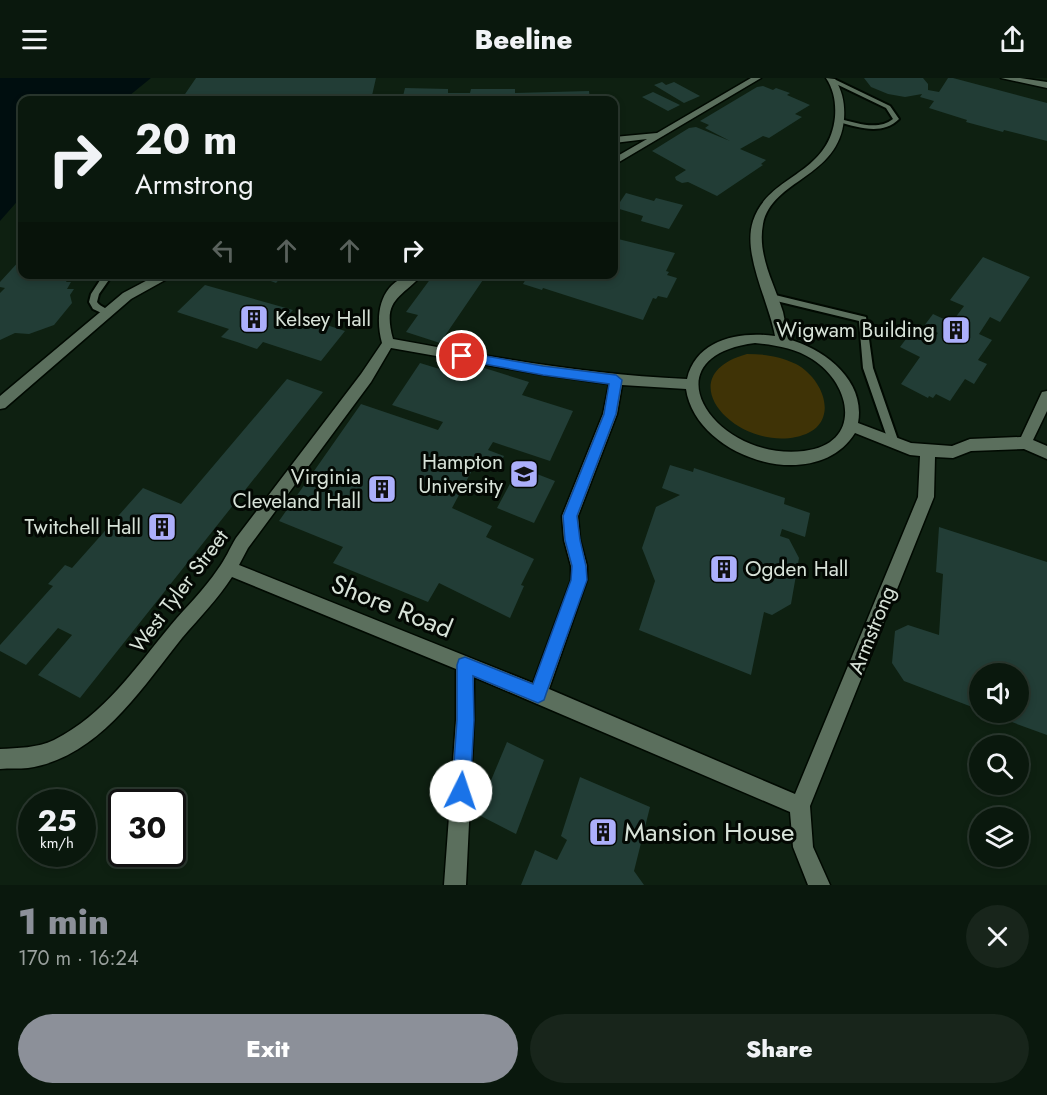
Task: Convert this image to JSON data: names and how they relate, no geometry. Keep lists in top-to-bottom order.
{
  "streets": {
    "street": ["West Tyler Street", "Shore Road", "Armstrong"]
  },
  "crossings": [
    ["West Tyler Street", "Shore Road"]
  ],
  "places": {
    "building": [
      "Kelsey Hall",
      "Wigwam Building",
      "Virginia Cleveland Hall",
      "Twitchell Hall",
      "Ogden Hall",
      "Mansion House"
    ],
    "school or university": ["Hampton University"]
  },
  "page": {
    "header": "Beeline",
    "turn": ["20 m", "Armstrong"],
    "speed": "25 km/h",
    "limit": "30",
    "heading": ["1 min", "170 m · 16:24"],
    "buttons": ["Exit", "Share"]
  }
}
